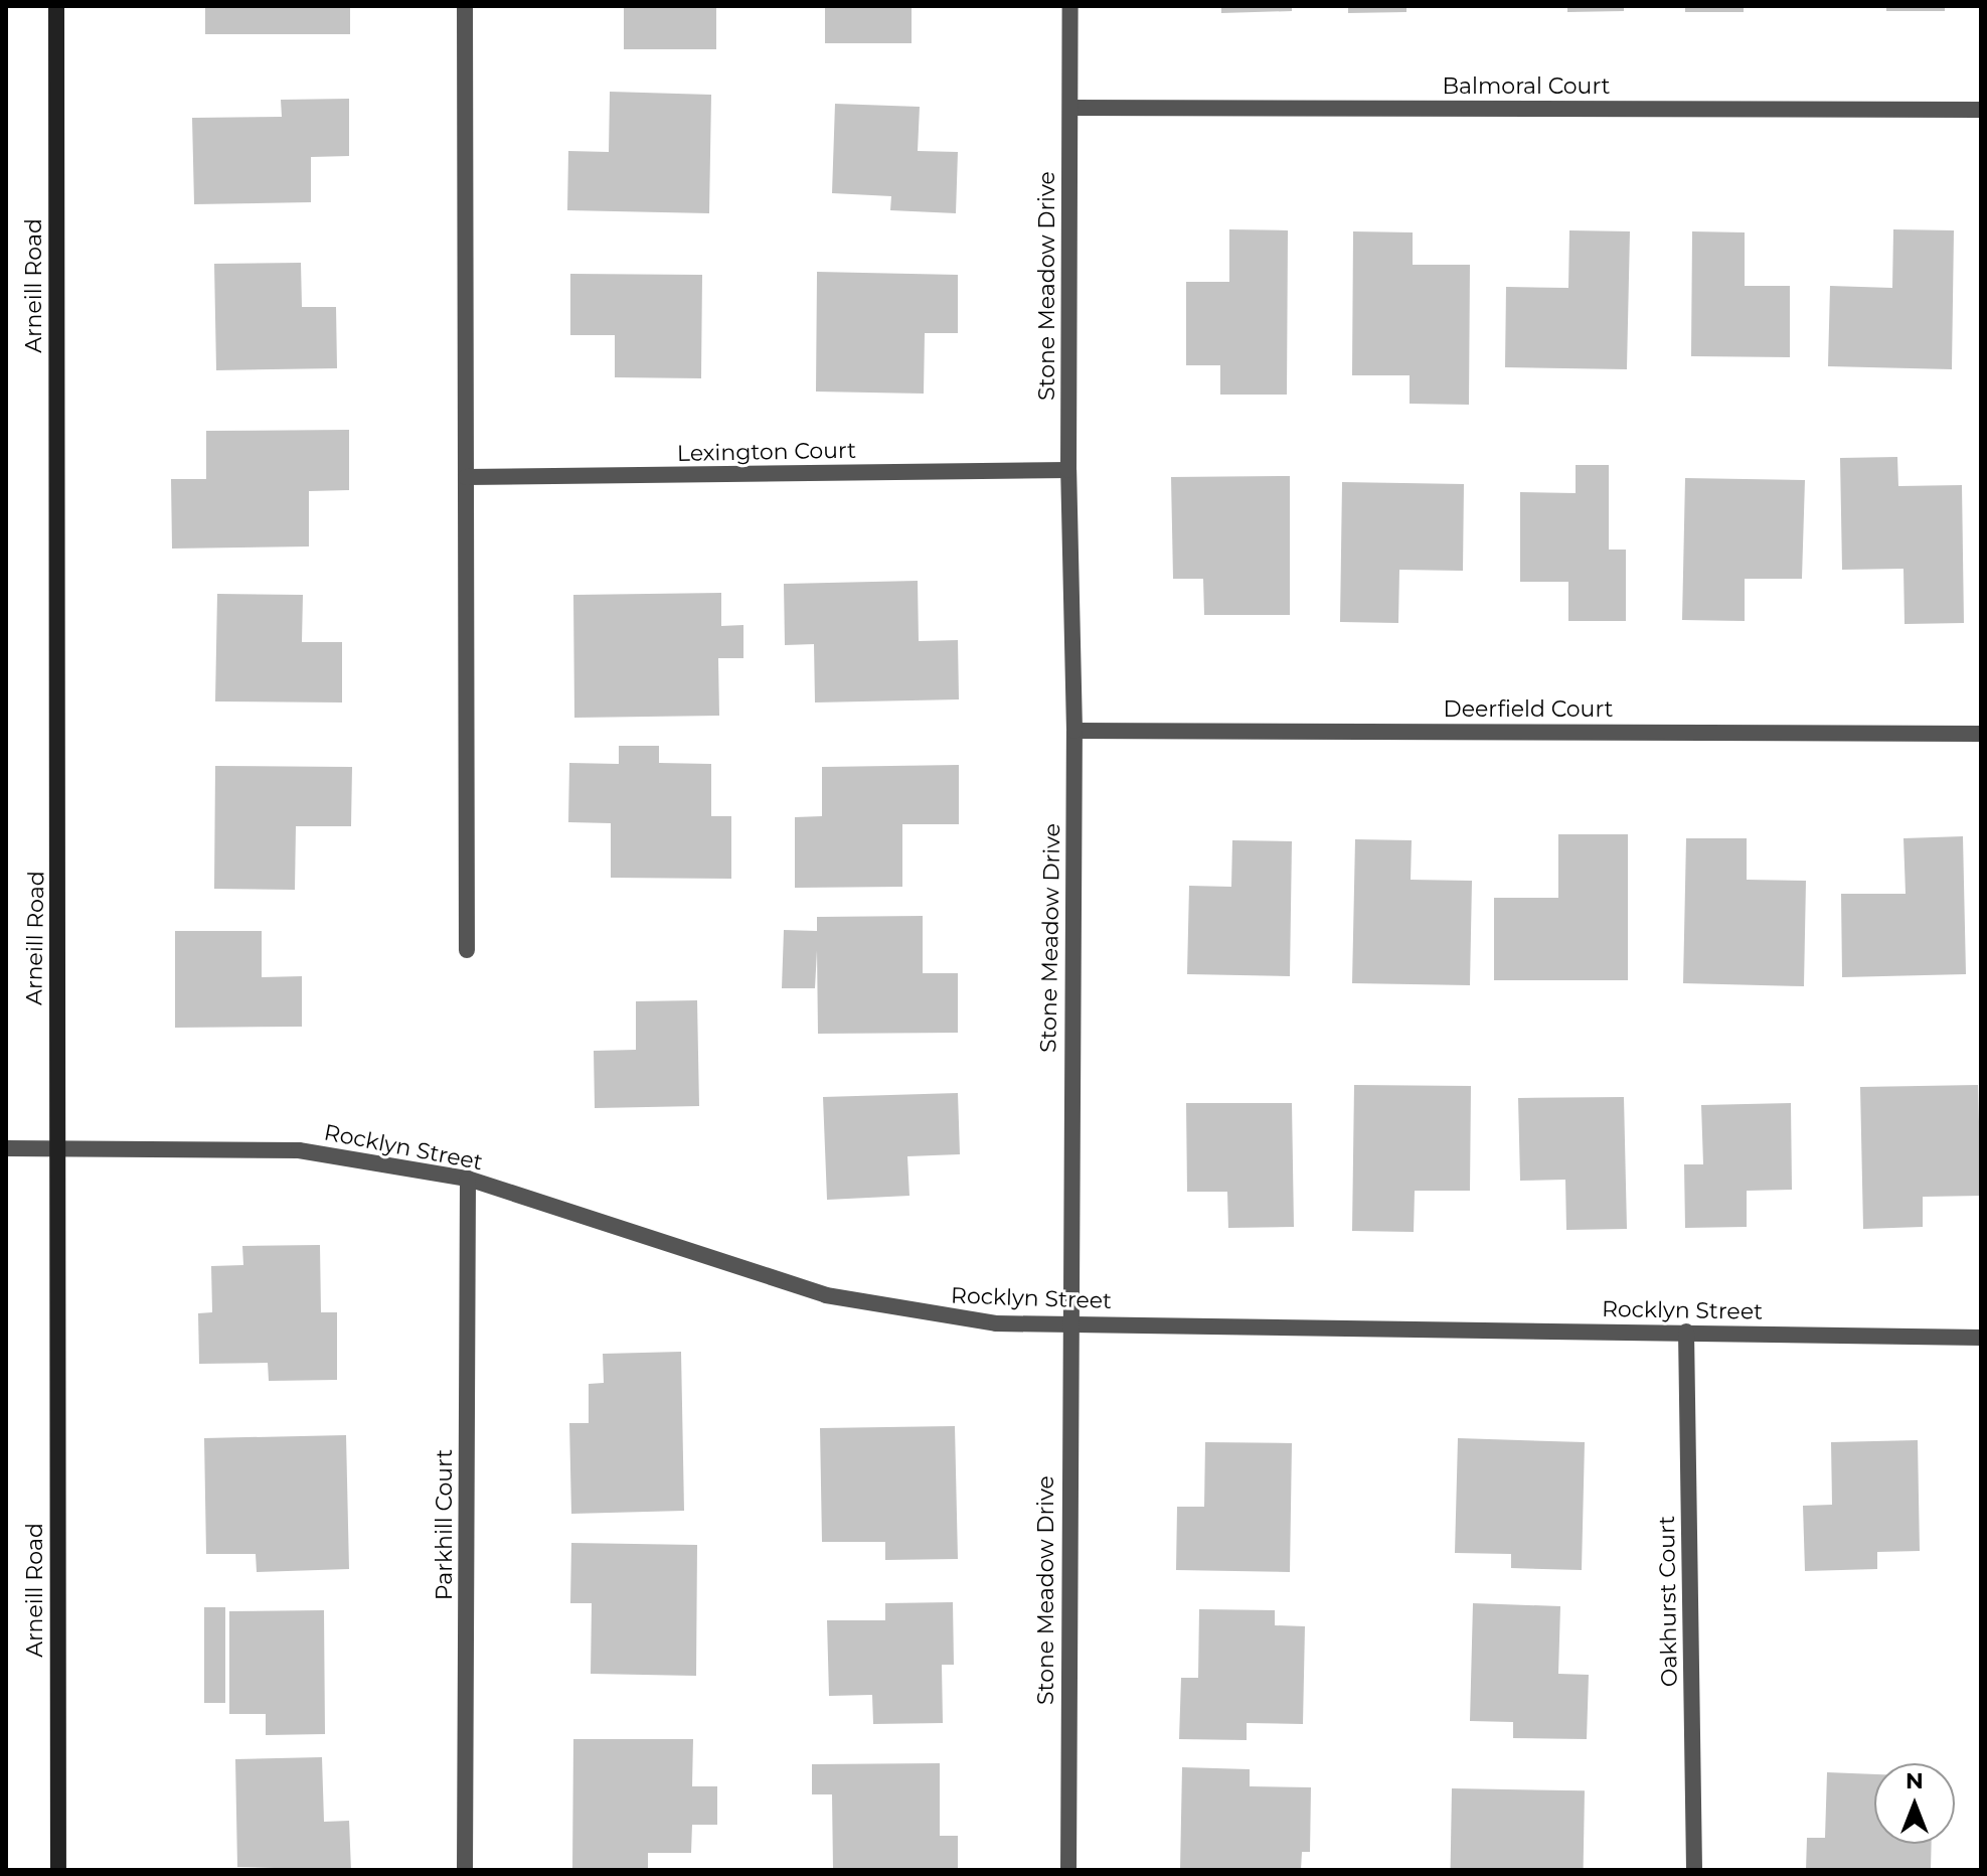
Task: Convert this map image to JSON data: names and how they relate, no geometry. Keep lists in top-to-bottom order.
{
  "streets": {
    "main road": ["Arneill Road"],
    "street": [
      "Balmoral Court",
      "Stone Meadow Drive",
      "Lexington Court",
      "Deerfield Court",
      "Rocklyn Street",
      "Parkhill Court",
      "Oakhurst Court"
    ]
  },
  "crossings": [
    ["Balmoral Court", "Stone Meadow Drive"],
    ["Arneill Road", "Rocklyn Street"],
    ["Stone Meadow Drive", "Lexington Court"],
    ["Stone Meadow Drive", "Deerfield Court"],
    ["Stone Meadow Drive", "Rocklyn Street"],
    ["Rocklyn Street", "Parkhill Court"],
    ["Rocklyn Street", "Oakhurst Court"]
  ],
  "north": "top"
}
